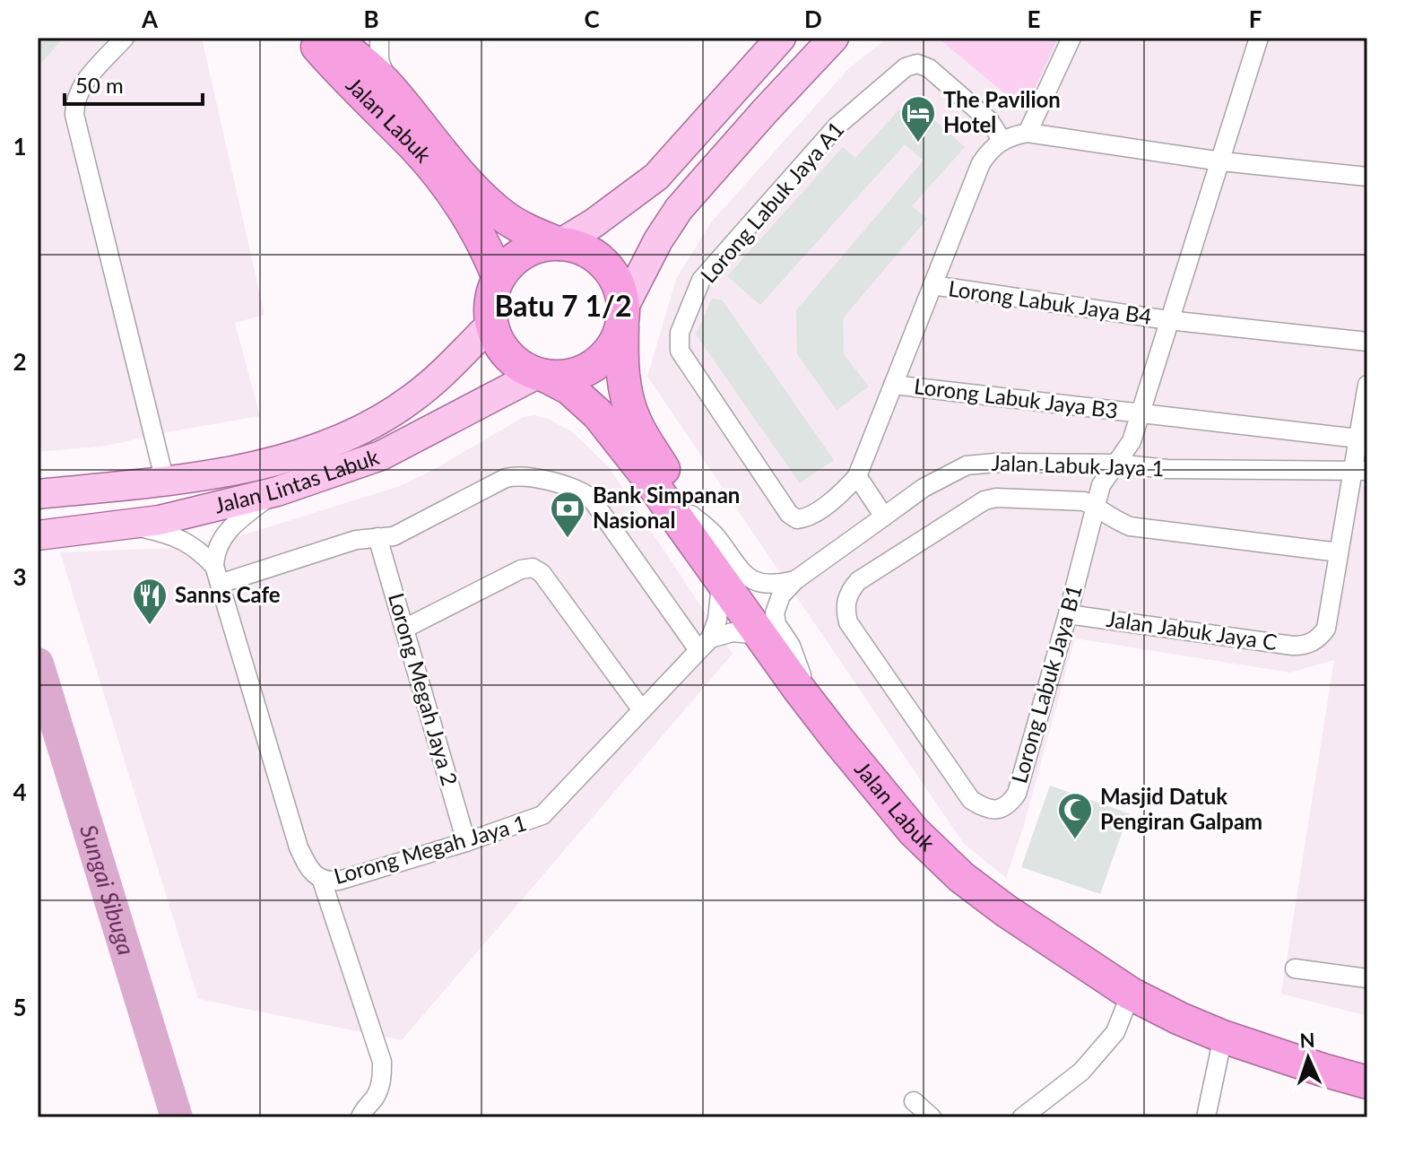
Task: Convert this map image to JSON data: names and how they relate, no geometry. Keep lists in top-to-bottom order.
{
  "streets": {
    "highway": ["Jalan Labuk"],
    "main road": ["Jalan Lintas Labuk"],
    "street": [
      "Lorong Labuk Jaya A1",
      "Lorong Labuk Jaya B4",
      "Lorong Labuk Jaya B3",
      "Jalan Labuk Jaya 1",
      "Jalan Jabuk Jaya C",
      "Lorong Labuk Jaya B1",
      "Lorong Megah Jaya 2",
      "Lorong Megah Jaya 1"
    ]
  },
  "crossings": [
    ["Jalan Labuk", "Jalan Lintas Labuk"],
    ["Jalan Labuk", "Lorong Megah Jaya 1"],
    ["Lorong Labuk Jaya B4", "Lorong Labuk Jaya B1"],
    ["Lorong Labuk Jaya B3", "Lorong Labuk Jaya B1"],
    ["Jalan Labuk Jaya 1", "Lorong Labuk Jaya B1"],
    ["Jalan Jabuk Jaya C", "Lorong Labuk Jaya B1"],
    ["Lorong Megah Jaya 2", "Lorong Megah Jaya 1"]
  ],
  "districts": ["Batu 7 1/2"],
  "water": ["Sungai Sibuga"],
  "places": {
    "hotel": ["The Pavilion Hotel"],
    "bank": ["Bank Simpanan Nasional"],
    "restaurant": ["Sanns Cafe"],
    "mosque": ["Masjid Datuk Pengiran Galpam"]
  },
  "scale_bar": "50 m",
  "north": "top",
  "grid": {
    "columns": [
      "A",
      "B",
      "C",
      "D",
      "E",
      "F"
    ],
    "rows": [
      "1",
      "2",
      "3",
      "4",
      "5"
    ]
  }
}
